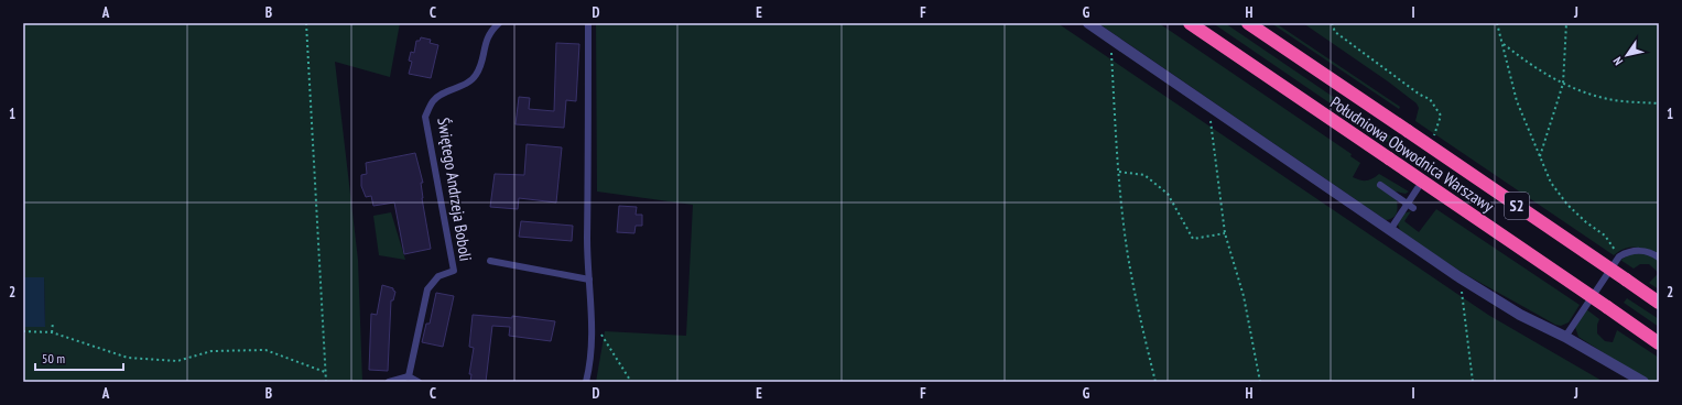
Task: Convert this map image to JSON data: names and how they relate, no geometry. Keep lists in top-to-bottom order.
{
  "streets": {
    "highway": ["Południowa Obwodnica Warszawy", "S2"],
    "lane": ["Świętego Andrzeja Boboli"]
  },
  "scale_bar": "50 m",
  "north": "bottom left",
  "grid": {
    "columns": [
      "A",
      "B",
      "C",
      "D",
      "E",
      "F",
      "G",
      "H",
      "I",
      "J"
    ],
    "rows": ["1", "2"]
  }
}
